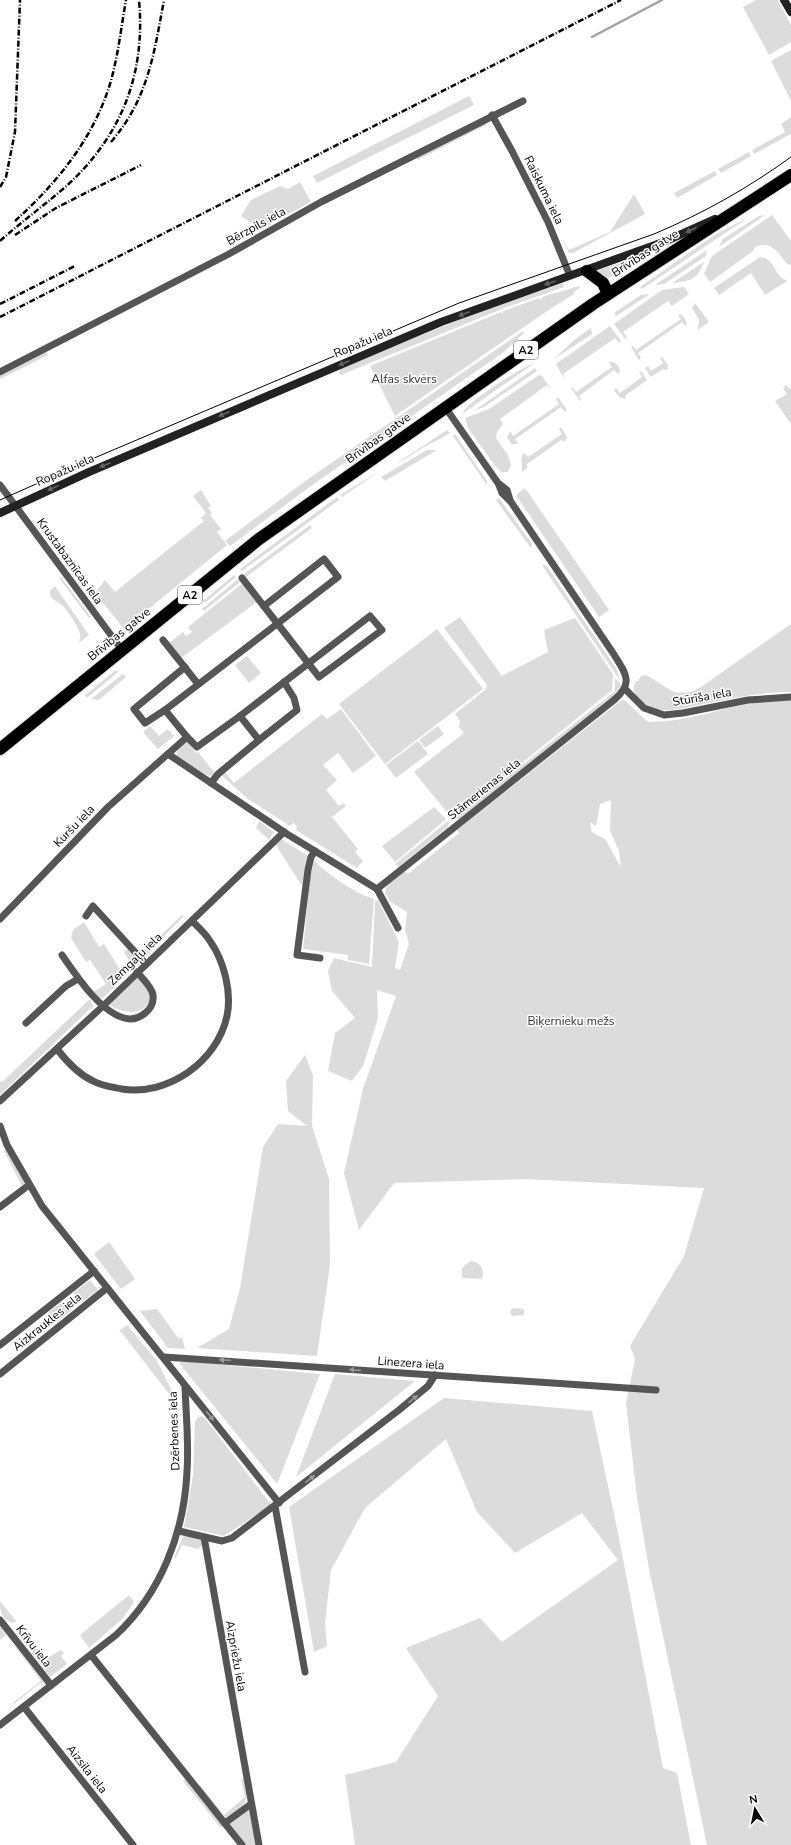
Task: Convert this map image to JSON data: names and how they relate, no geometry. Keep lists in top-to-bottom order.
{
  "streets": {
    "highway": ["Brīvības gatve", "A2"],
    "street": [
      "Raiskuma iela",
      "Bērzpils iela",
      "Ropažu iela",
      "Krustabaznīcas iela",
      "Stūrīša iela",
      "Stāmerienas iela",
      "Kuršu iela",
      "Zemgaļu iela",
      "Aizkraukles iela",
      "Linezera iela",
      "Dzērbenes iela",
      "Krīvu iela",
      "Aizpriežu iela",
      "Aizsila iela"
    ]
  },
  "crossings": [
    ["Raiskuma iela", "Bērzpils iela"],
    ["Raiskuma iela", "Ropažu iela"],
    ["Brīvības gatve", "Ropažu iela"],
    ["Brīvības gatve", "Krustabaznīcas iela"],
    ["Ropažu iela", "Krustabaznīcas iela"],
    ["Stūrīša iela", "Stāmerienas iela"],
    ["Aizkraukles iela", "Dzērbenes iela"],
    ["Linezera iela", "Dzērbenes iela"],
    ["Dzērbenes iela", "Krīvu iela"],
    ["Dzērbenes iela", "Aizsila iela"]
  ],
  "one_way": ["Ropažu iela", "Linezera iela"],
  "parks": ["Alfas skvērs", "Biķernieku mežs"],
  "north": "top"
}
